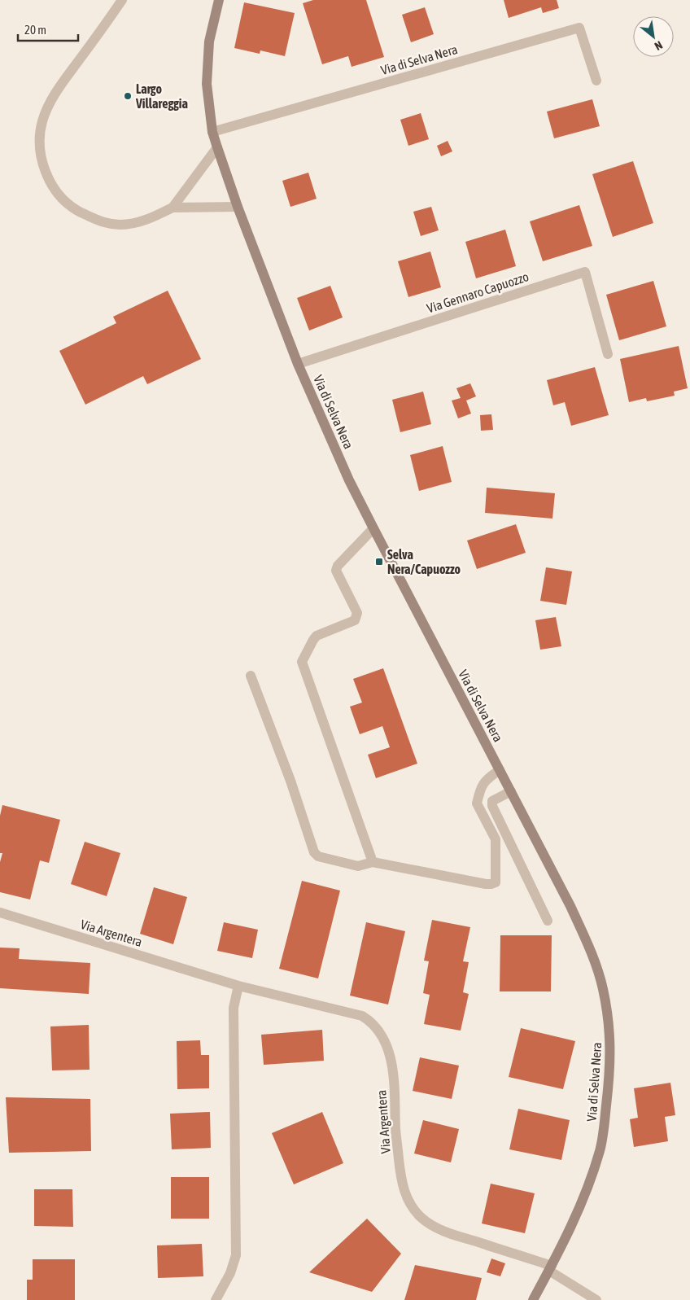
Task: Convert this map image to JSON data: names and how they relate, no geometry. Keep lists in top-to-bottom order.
{
  "streets": {
    "street": ["Via di Selva Nera", "Via Gennaro Capuozzo", "Via Argentera"]
  },
  "crossings": [
    ["Via di Selva Nera", "Via Gennaro Capuozzo"],
    ["Via di Selva Nera", "Via Argentera"]
  ],
  "places": {
    "other": ["Largo Villareggia"],
    "transit": ["Selva Nera/Capuozzo"]
  },
  "scale_bar": "20 m",
  "north": "bottom right"
}
